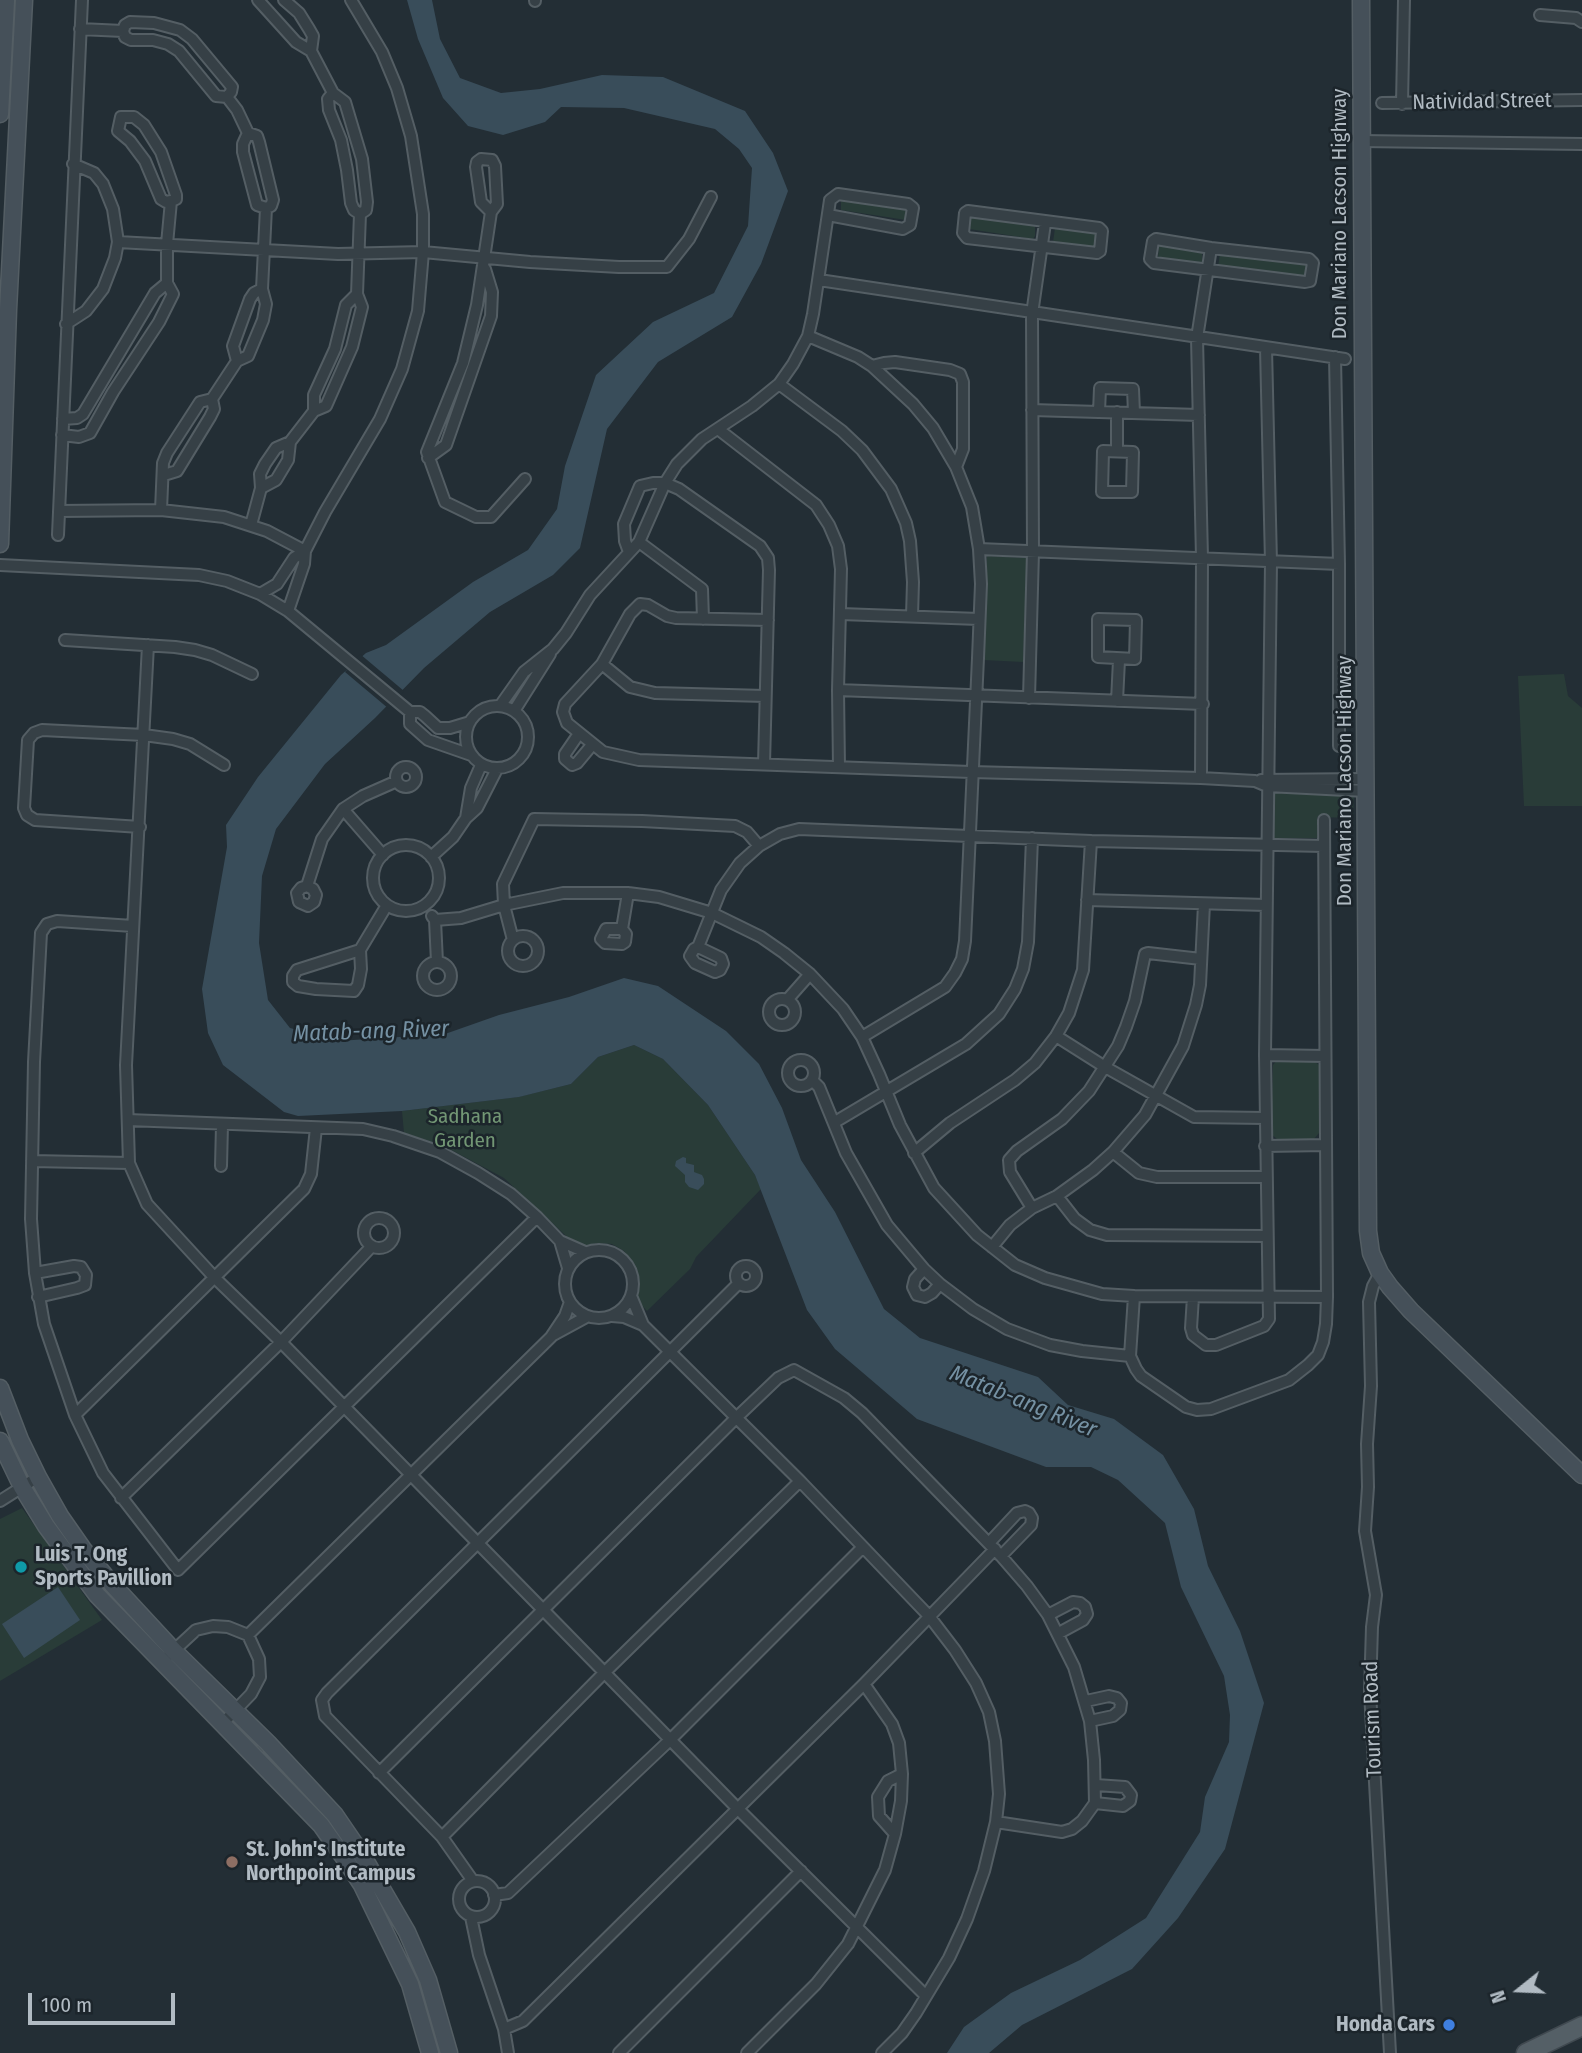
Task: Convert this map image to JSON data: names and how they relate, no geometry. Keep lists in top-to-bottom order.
{
  "streets": {
    "street": ["Natividad Street", "Don Mariano Lacson Highway", "Tourism Road"]
  },
  "crossings": [
    ["Don Mariano Lacson Highway", "Tourism Road"]
  ],
  "water": ["Matab-ang River"],
  "parks": ["Sadhana Garden"],
  "places": ["Luis T. Ong Sports Pavillion", "St. John's Institute Northpoint Campus", "Honda Cars"],
  "scale_bar": "100 m",
  "north": "left"
}
